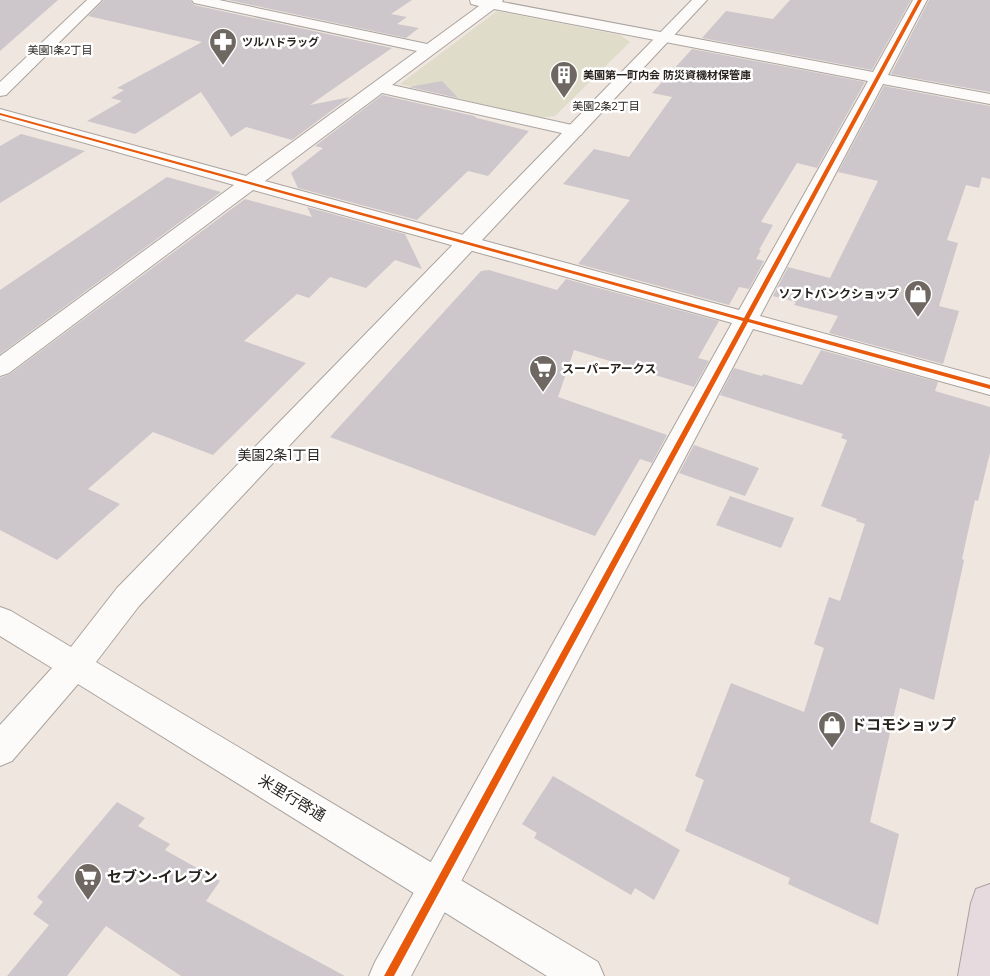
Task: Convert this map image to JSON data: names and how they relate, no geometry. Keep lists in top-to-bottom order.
{
  "streets": {
    "street": ["米里行啓通"]
  },
  "districts": ["美園1条2丁目", "美園2条2丁目", "美園2条1丁目"],
  "places": {
    "pharmacy": ["ツルハドラッグ"],
    "building": ["美園第一町内会 防災資機材保管庫"],
    "shop": ["ソフトバンクショップ", "ドコモショップ"],
    "supermarket": ["スーパーアークス", "セブン-イレブン"]
  }
}
